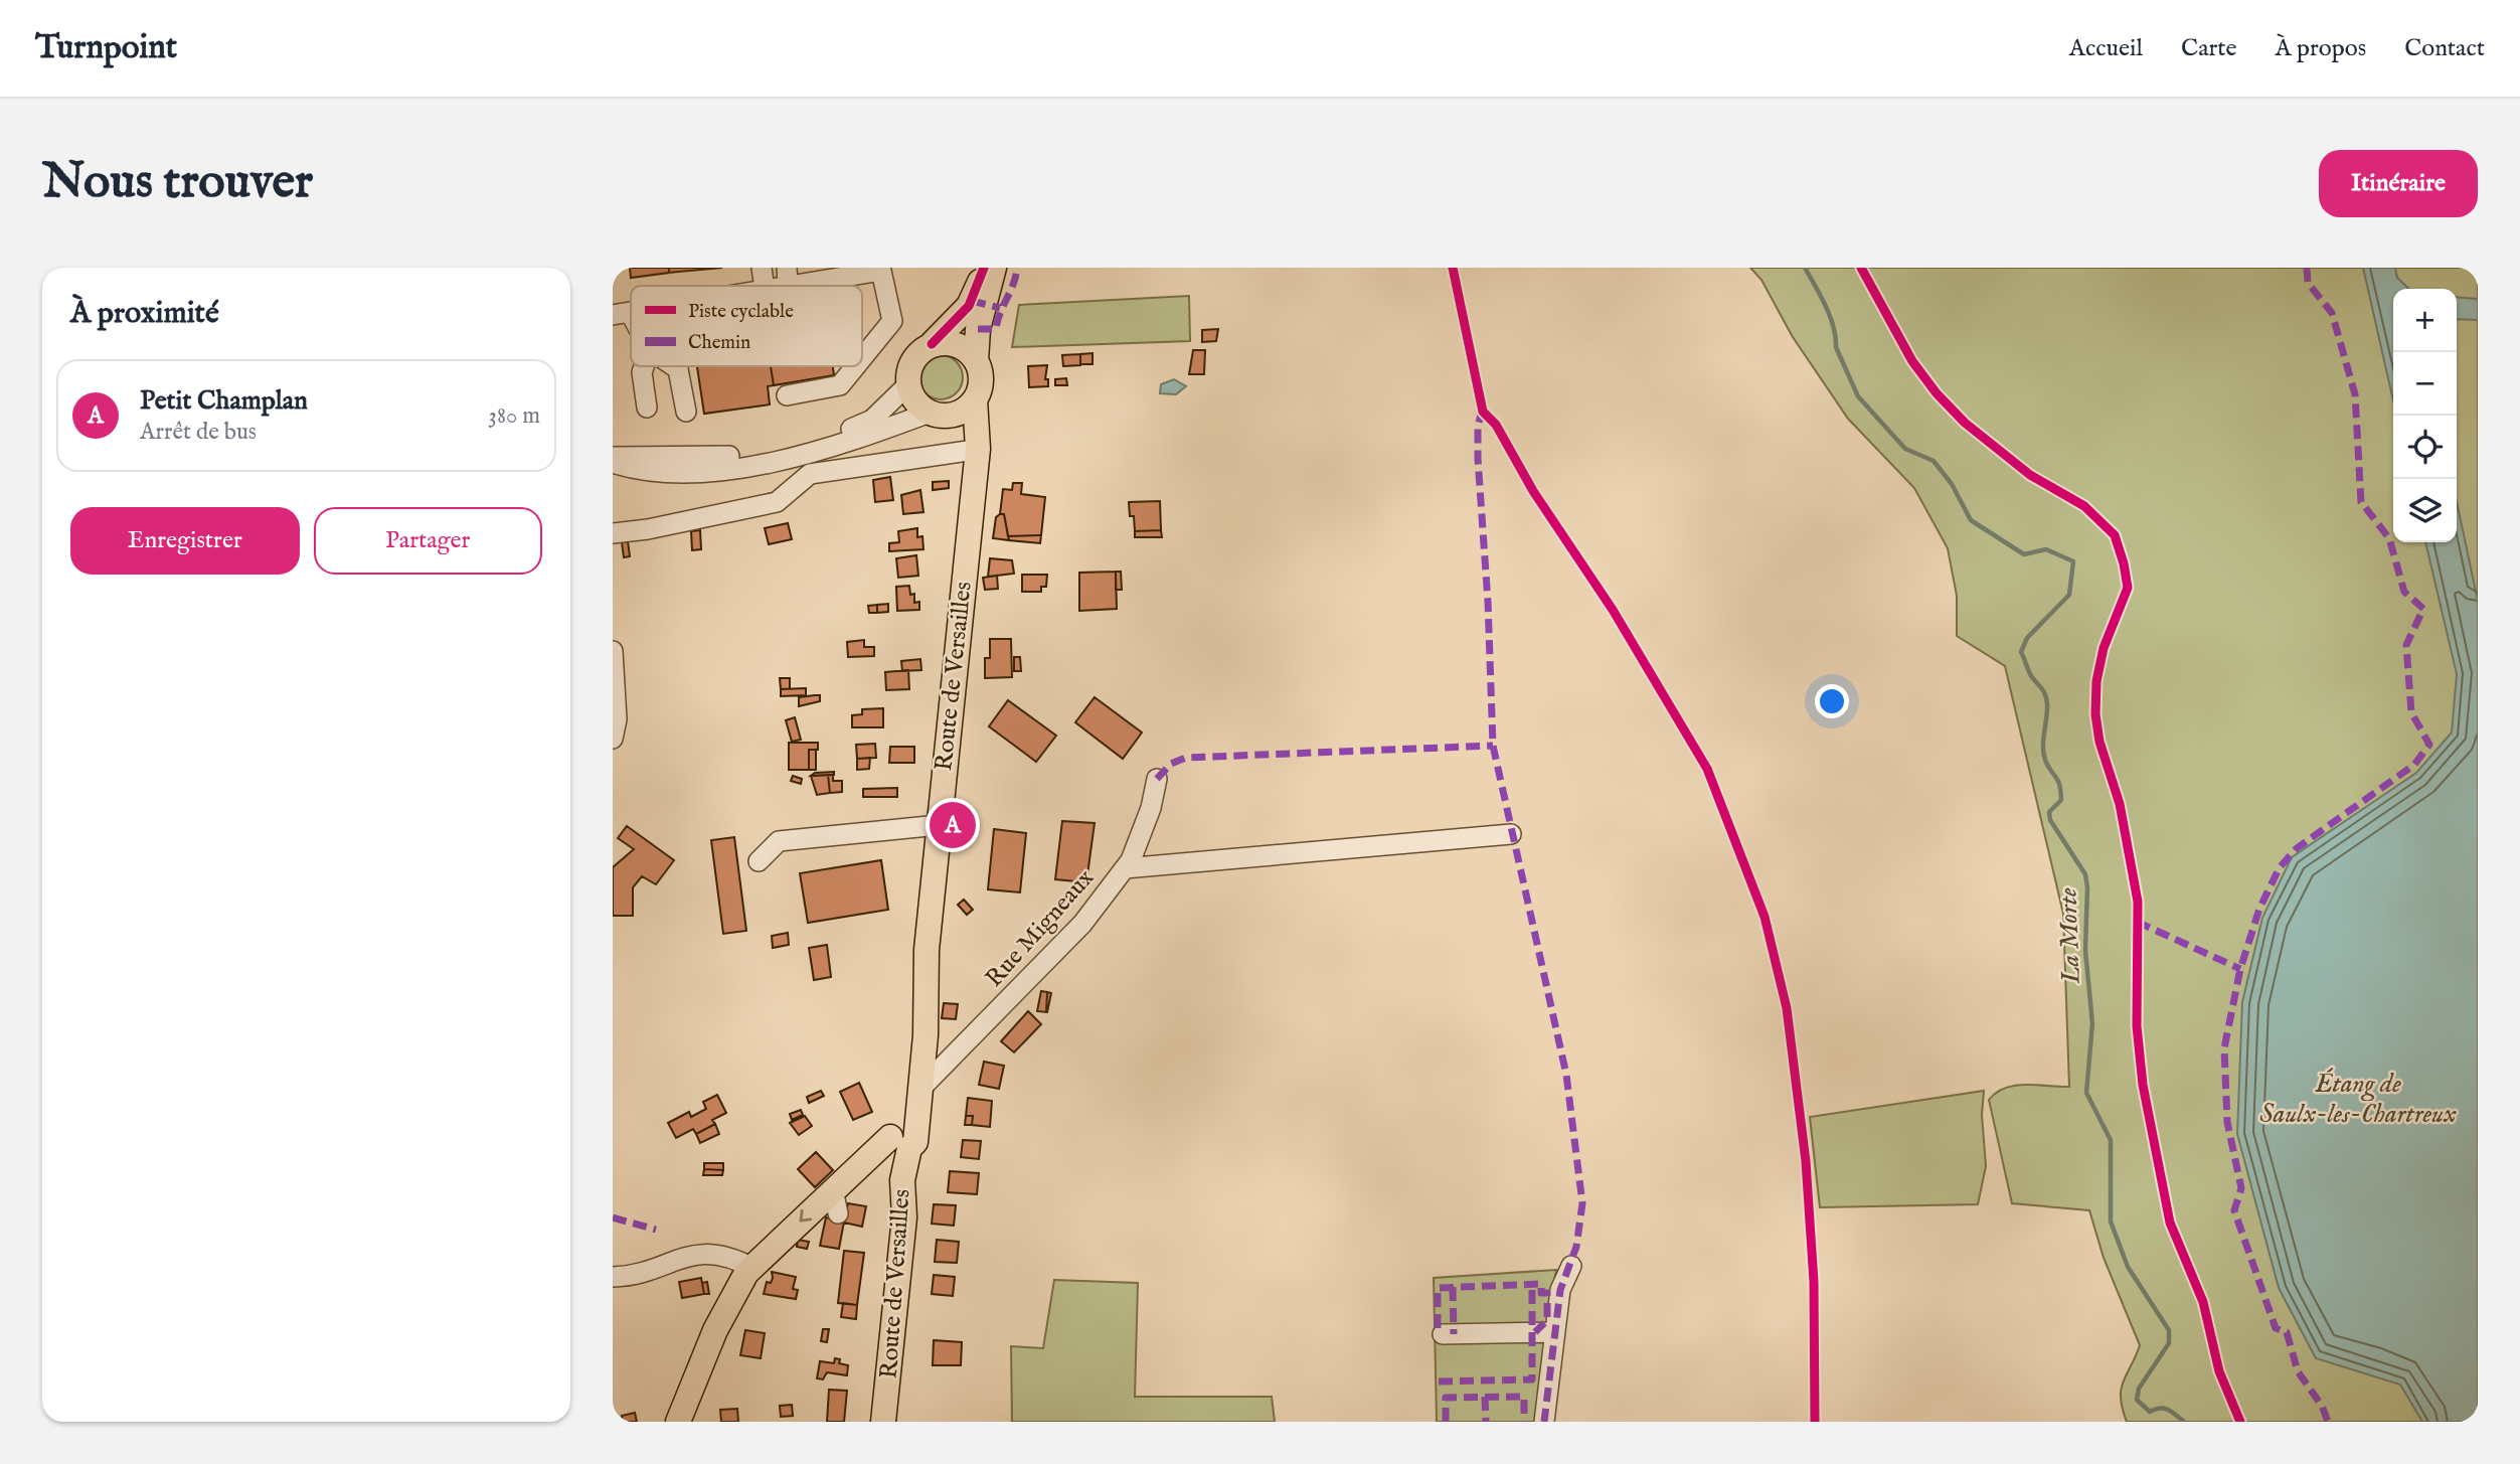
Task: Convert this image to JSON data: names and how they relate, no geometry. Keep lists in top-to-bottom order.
{
  "streets": {
    "main road": ["Route de Versailles"],
    "street": ["Rue Migneaux"]
  },
  "crossings": [
    ["Route de Versailles", "Rue Migneaux"]
  ],
  "water": ["La Morte", "Étang de Saulx-les-Chartreux"],
  "legend": ["Piste cyclable", "Chemin"],
  "page": {
    "header": "Turnpoint",
    "nav": [
      "Accueil",
      "Carte",
      "À propos",
      "Contact"
    ],
    "buttons": [
      "Itinéraire",
      ["Enregistrer", "Partager"]
    ],
    "title": "Nous trouver",
    "heading": "À proximité",
    "map_buttons": ["+", "−"],
    "list": [
      {
        "mark": "A",
        "name": "Petit Champlan",
        "note": "Arrêt de bus",
        "value": "380 m"
      }
    ],
    "pins": "A"
  }
}
